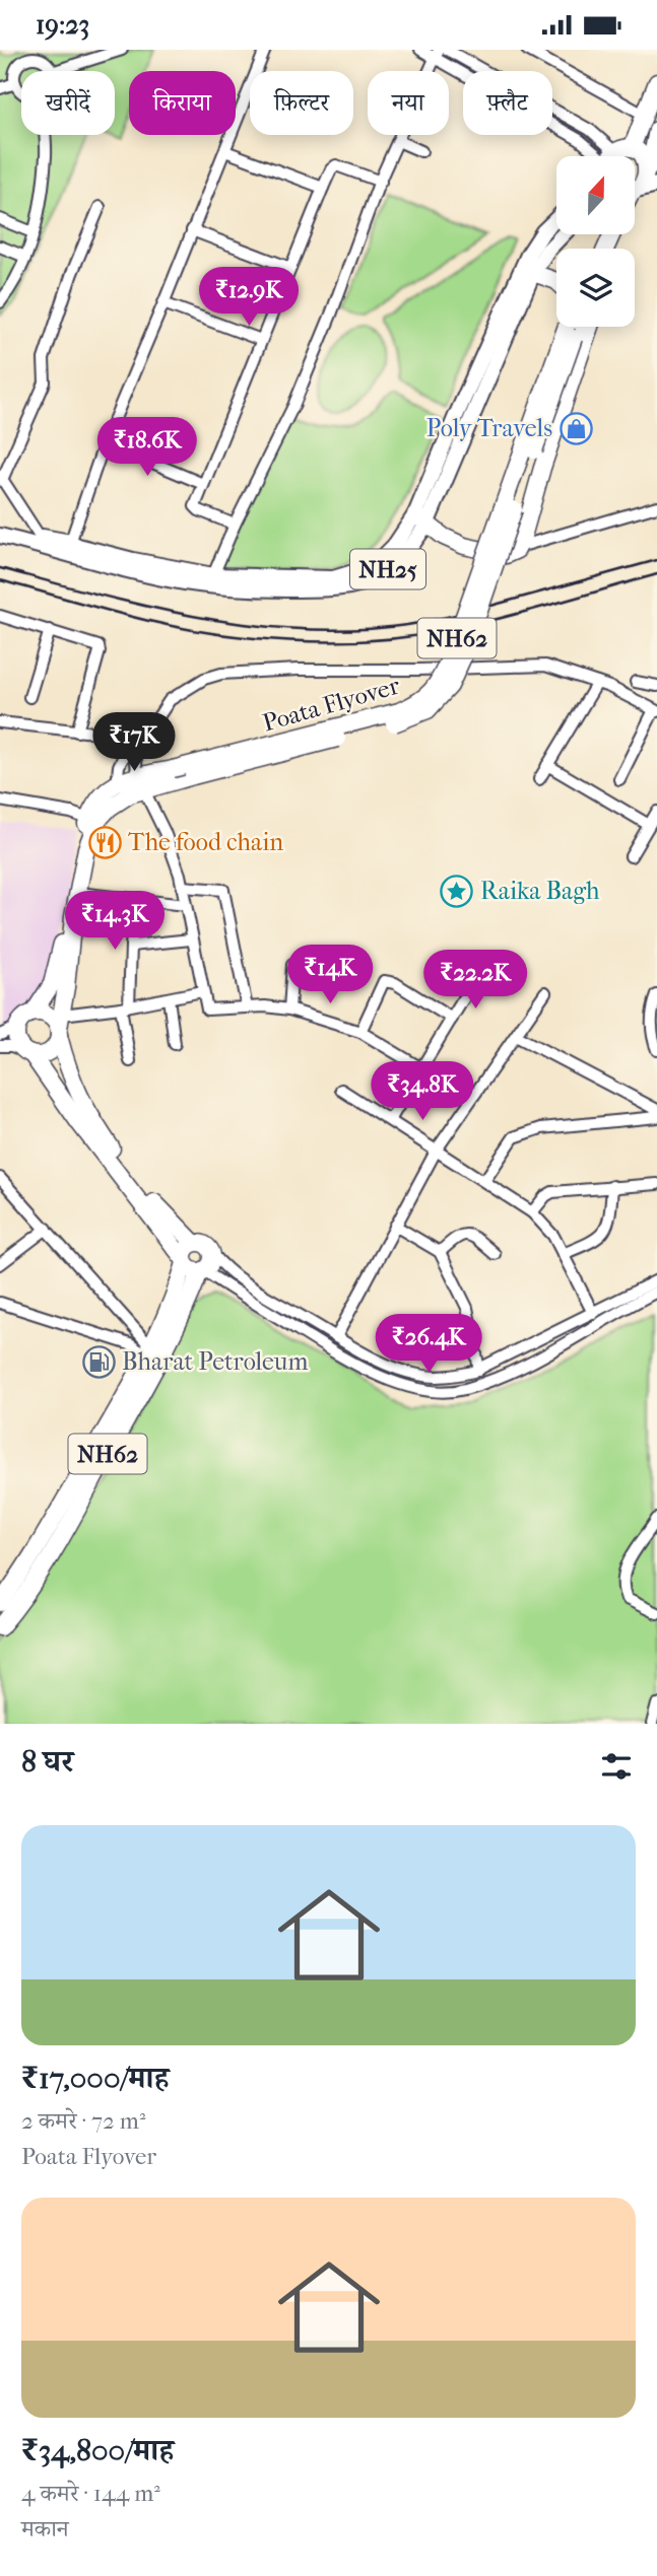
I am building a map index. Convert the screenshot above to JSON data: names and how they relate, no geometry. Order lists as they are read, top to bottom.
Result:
{
  "streets": {
    "highway": ["NH62", "Poata Flyover"],
    "main road": ["NH25"]
  },
  "crossings": [
    ["NH62", "Poata Flyover"]
  ],
  "places": {
    "shop": ["Poly Travels"],
    "restaurant": ["The food chain"],
    "place": ["Raika Bagh"],
    "fuel station": ["Bharat Petroleum"]
  },
  "north": "top",
  "page": {
    "status": "19:23",
    "chip": [
      "खरीदें",
      "किराया",
      "फ़िल्टर",
      "नया",
      "फ़्लैट"
    ],
    "price": [
      "₹12.9K",
      "₹18.6K",
      "₹17K",
      "₹14.3K",
      "₹14K",
      "₹22.2K",
      "₹34.8K",
      "₹26.4K"
    ],
    "heading": "8 घर",
    "list": [
      {
        "name": "₹17,000/माह",
        "note": "2 कमरे · 72 m² · Poata Flyover"
      },
      {
        "name": "₹34,800/माह",
        "note": "4 कमरे · 144 m² · मकान"
      }
    ]
  }
}
